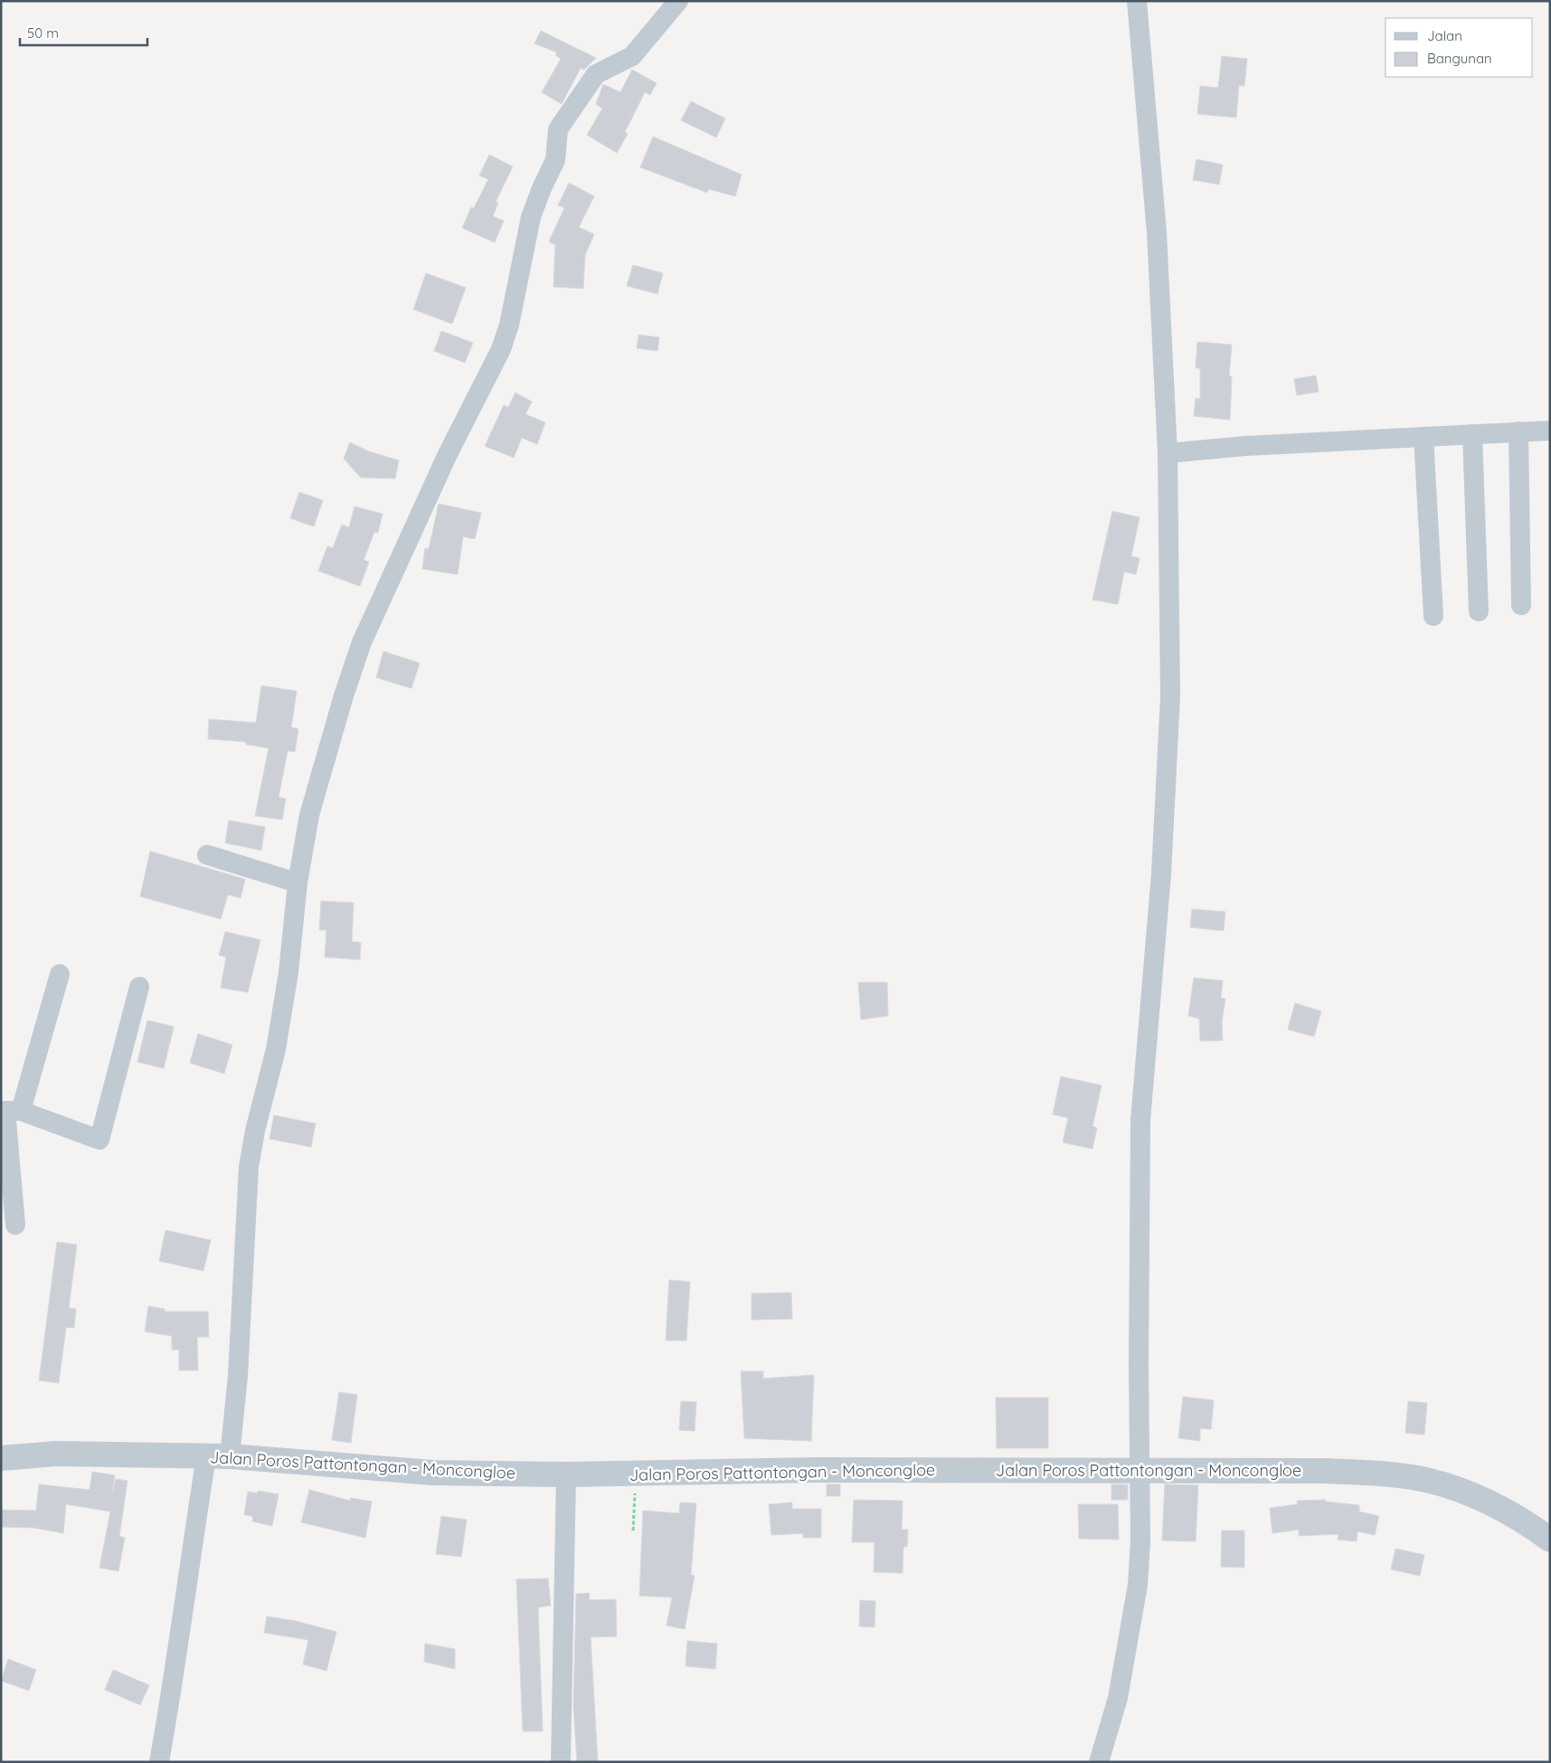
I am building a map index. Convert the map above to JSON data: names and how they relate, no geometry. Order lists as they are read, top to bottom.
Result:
{
  "streets": {
    "street": ["Jalan Poros Pattontongan - Moncongloe"]
  },
  "legend": ["Jalan", "Bangunan"],
  "scale_bar": "50 m"
}
